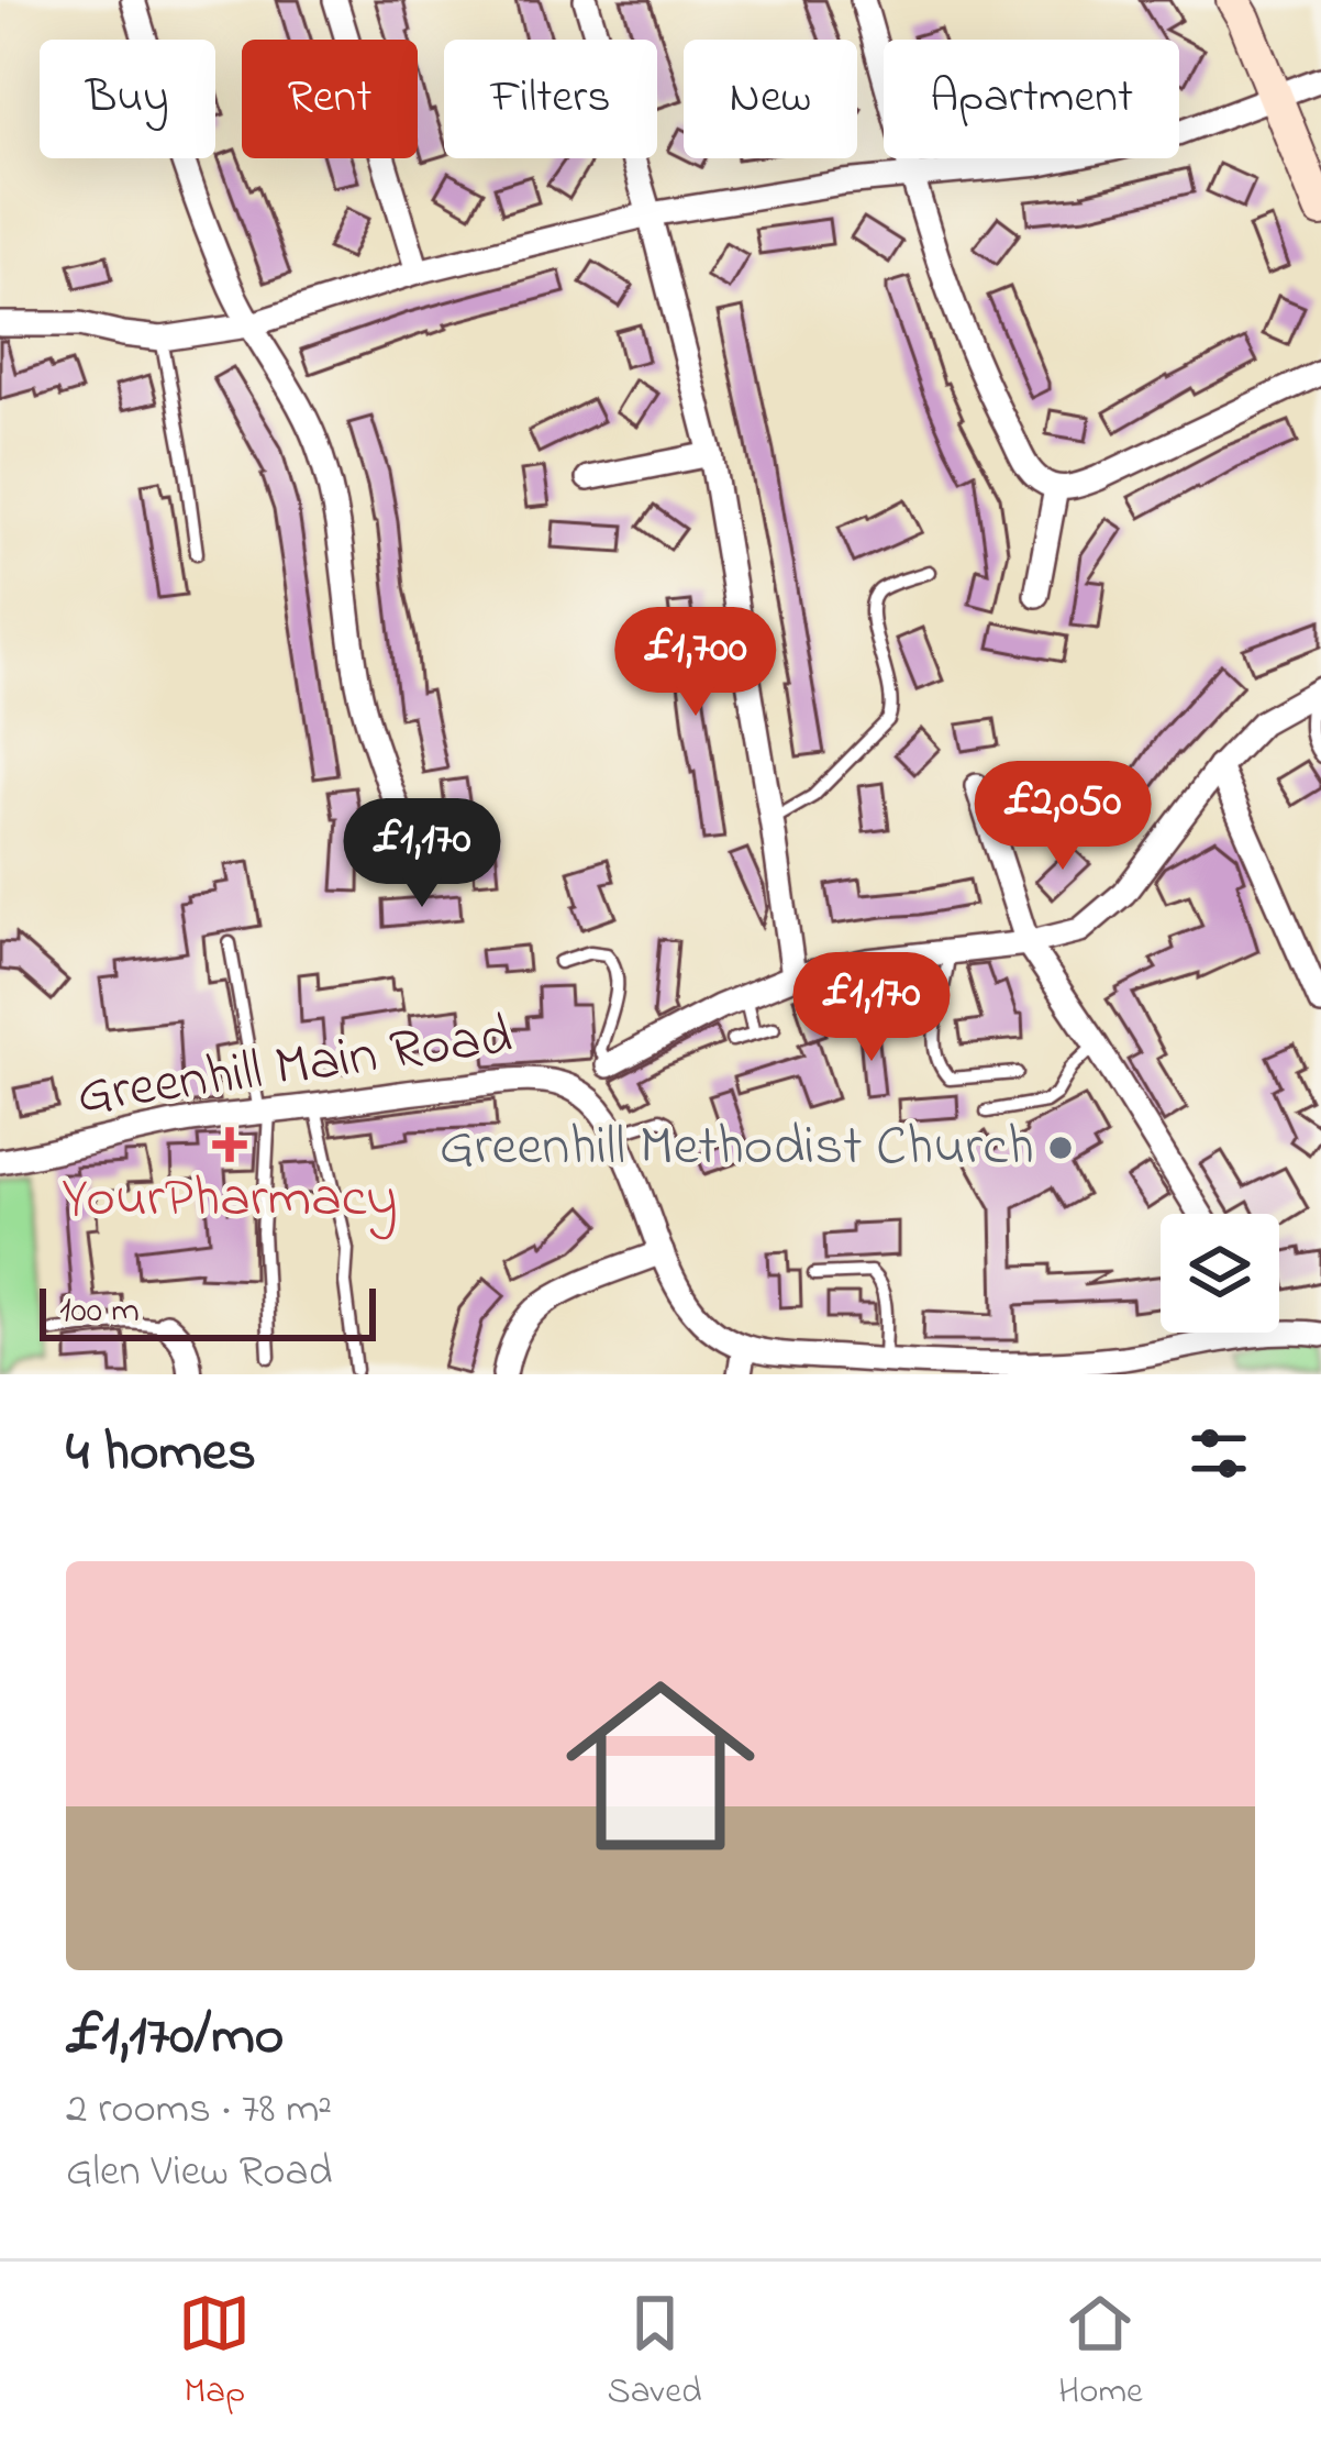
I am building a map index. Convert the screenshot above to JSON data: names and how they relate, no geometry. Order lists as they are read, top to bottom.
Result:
{
  "streets": {
    "street": ["Greenhill Main Road"]
  },
  "places": {
    "health": ["YourPharmacy"],
    "other": ["Greenhill Methodist Church"]
  },
  "scale_bar": "100 m",
  "page": {
    "chip": [
      "Buy",
      "Rent",
      "Filters",
      "New",
      "Apartment"
    ],
    "price": [
      "£1,700",
      "£2,050",
      "£1,170",
      "£1,170"
    ],
    "scale": "100 m",
    "heading": "4 homes",
    "list": [
      {
        "name": "£1,170/mo",
        "note": "2 rooms · 78 m² · Glen View Road"
      }
    ],
    "tabs": ["Map", "Saved", "Home"]
  }
}
